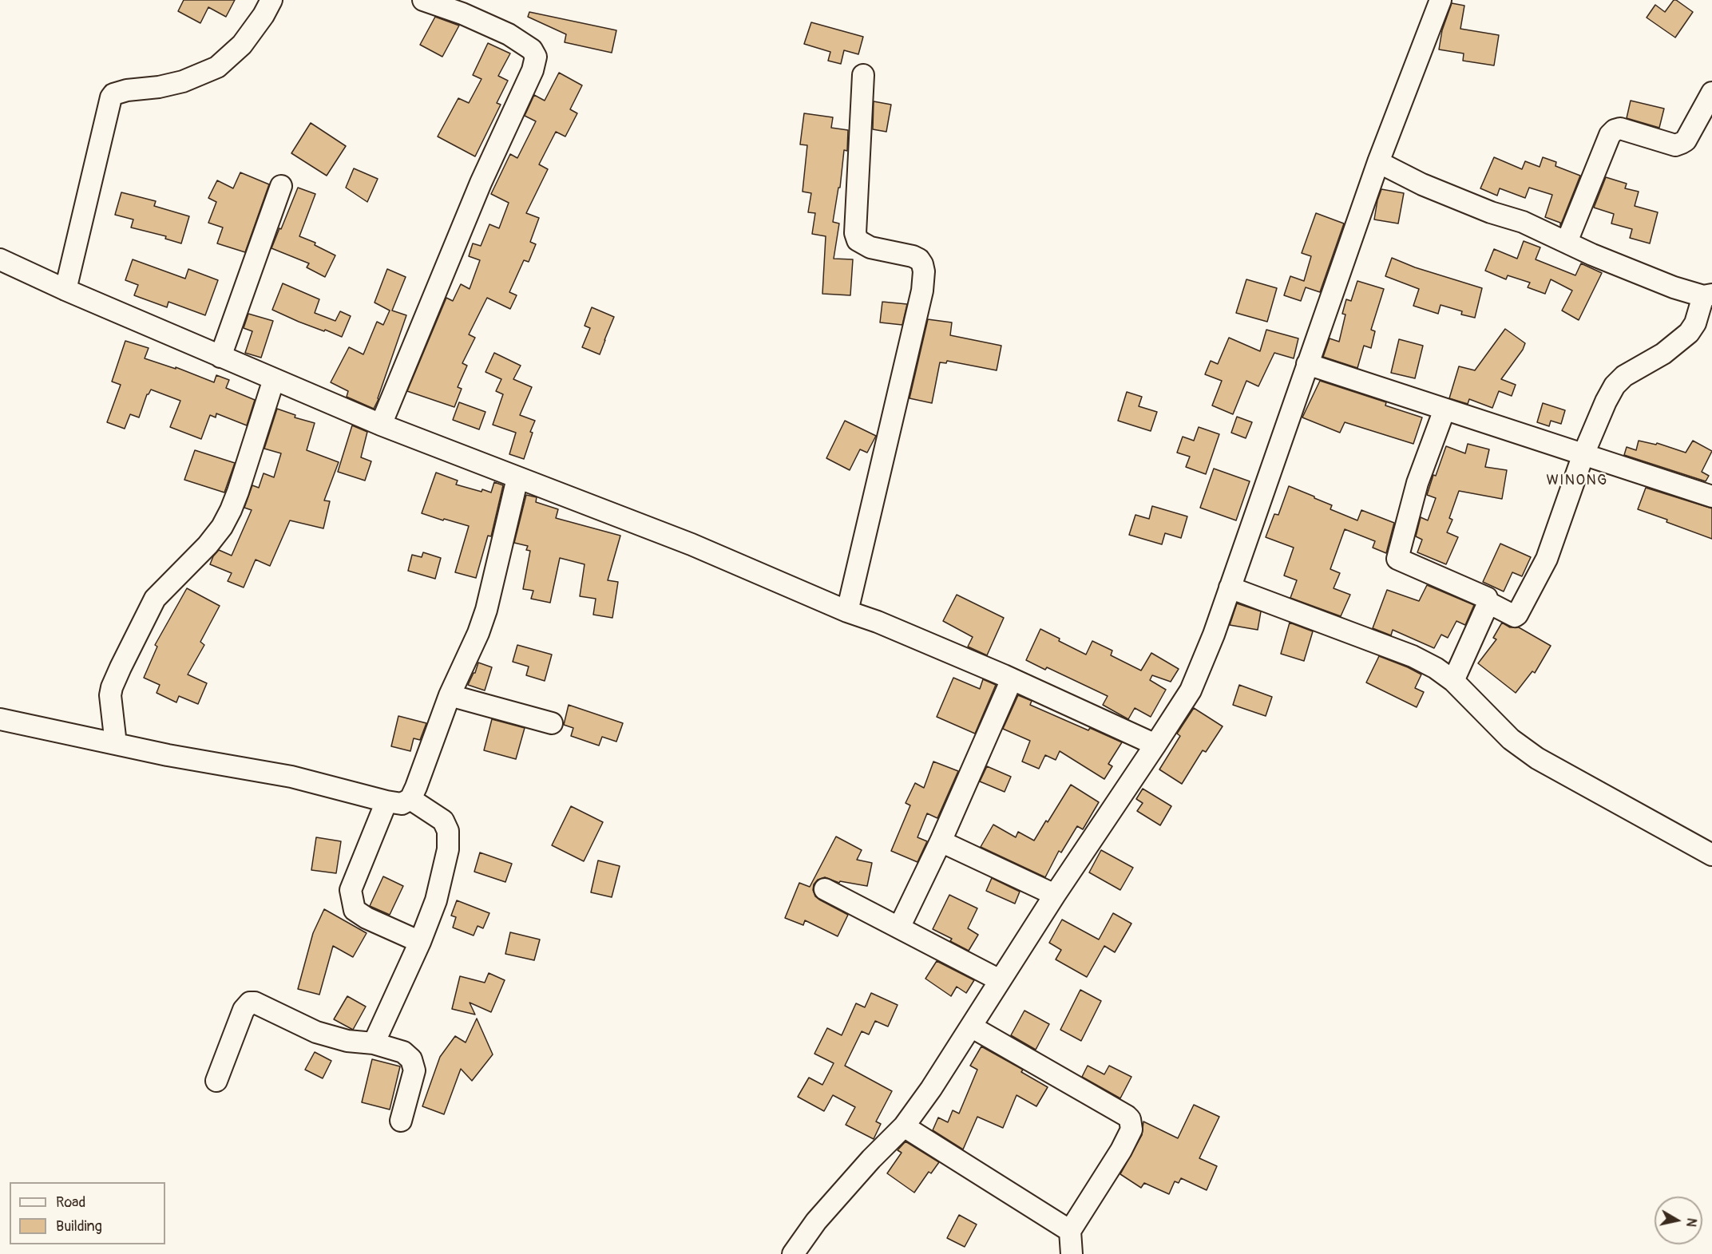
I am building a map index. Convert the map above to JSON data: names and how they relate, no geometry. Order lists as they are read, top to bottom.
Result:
{
  "districts": ["WINONG"],
  "legend": ["Road", "Building"],
  "north": "right"
}
